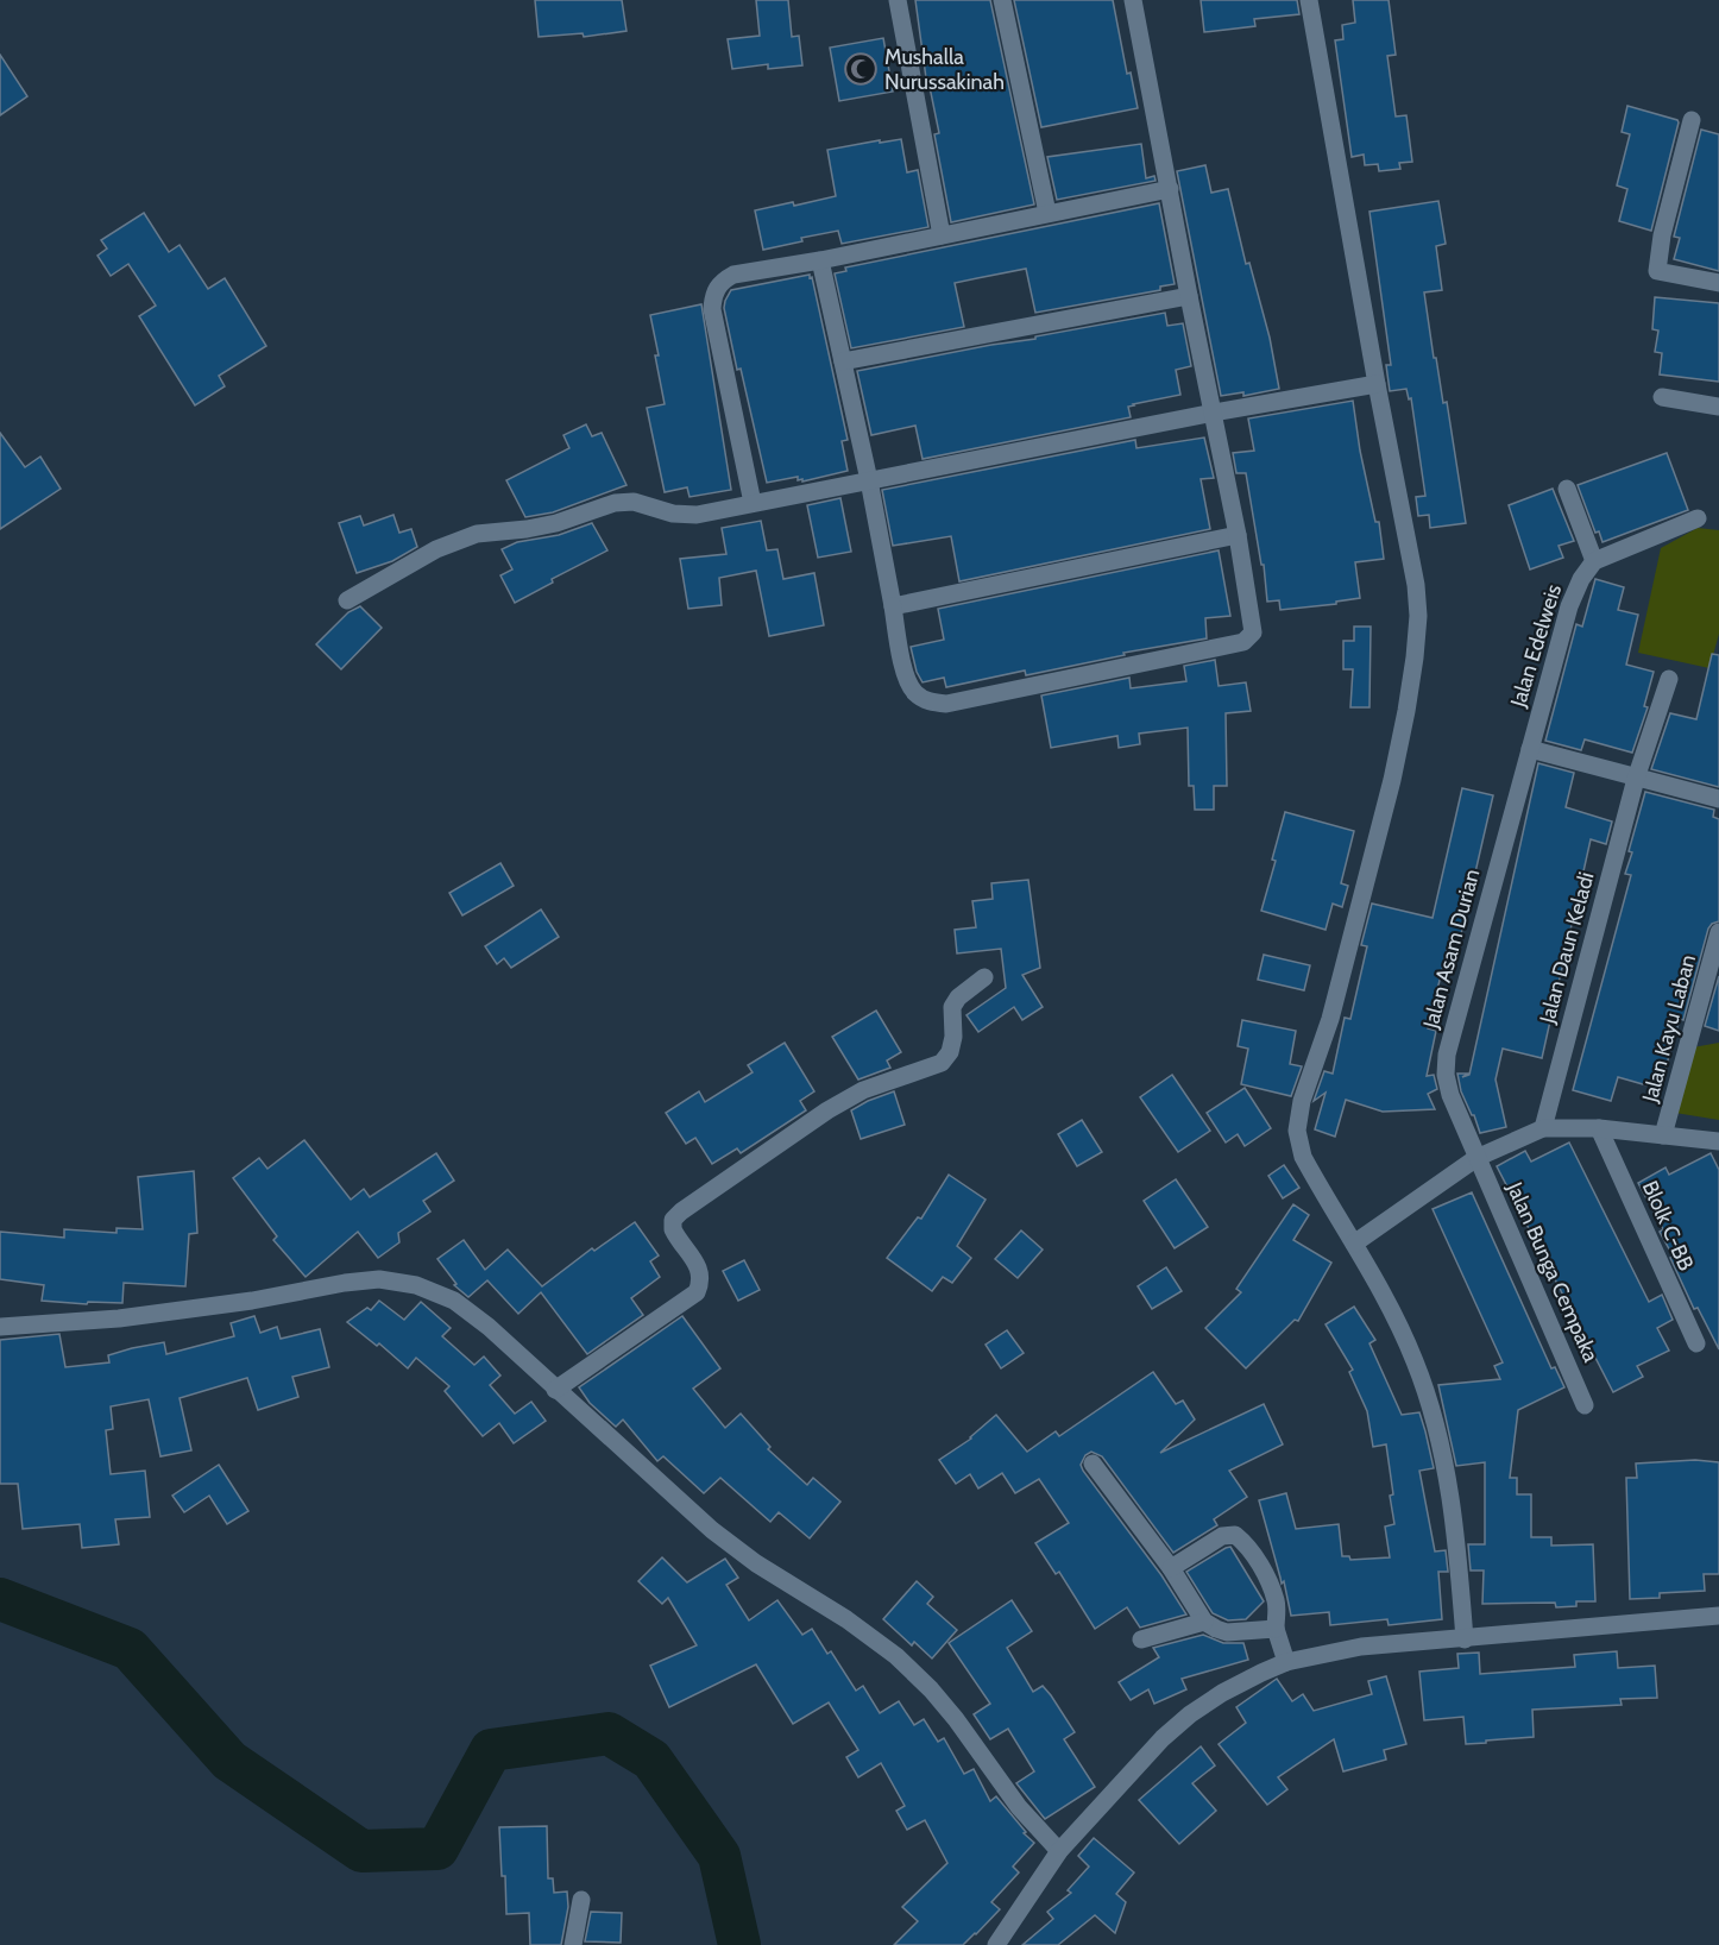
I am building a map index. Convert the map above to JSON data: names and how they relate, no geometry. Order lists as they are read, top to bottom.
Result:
{
  "streets": {
    "street": [
      "Jalan Edelweis",
      "Jalan Daun Keladi",
      "Jalan Asam Durian",
      "Jalan Kayu Laban",
      "Blolk C-BB",
      "Jalan Bunga Cempaka"
    ]
  },
  "crossings": [
    ["Jalan Edelweis", "Jalan Asam Durian"],
    ["Jalan Asam Durian", "Jalan Bunga Cempaka"]
  ],
  "places": {
    "mosque": ["Mushalla Nurussakinah"]
  }
}
